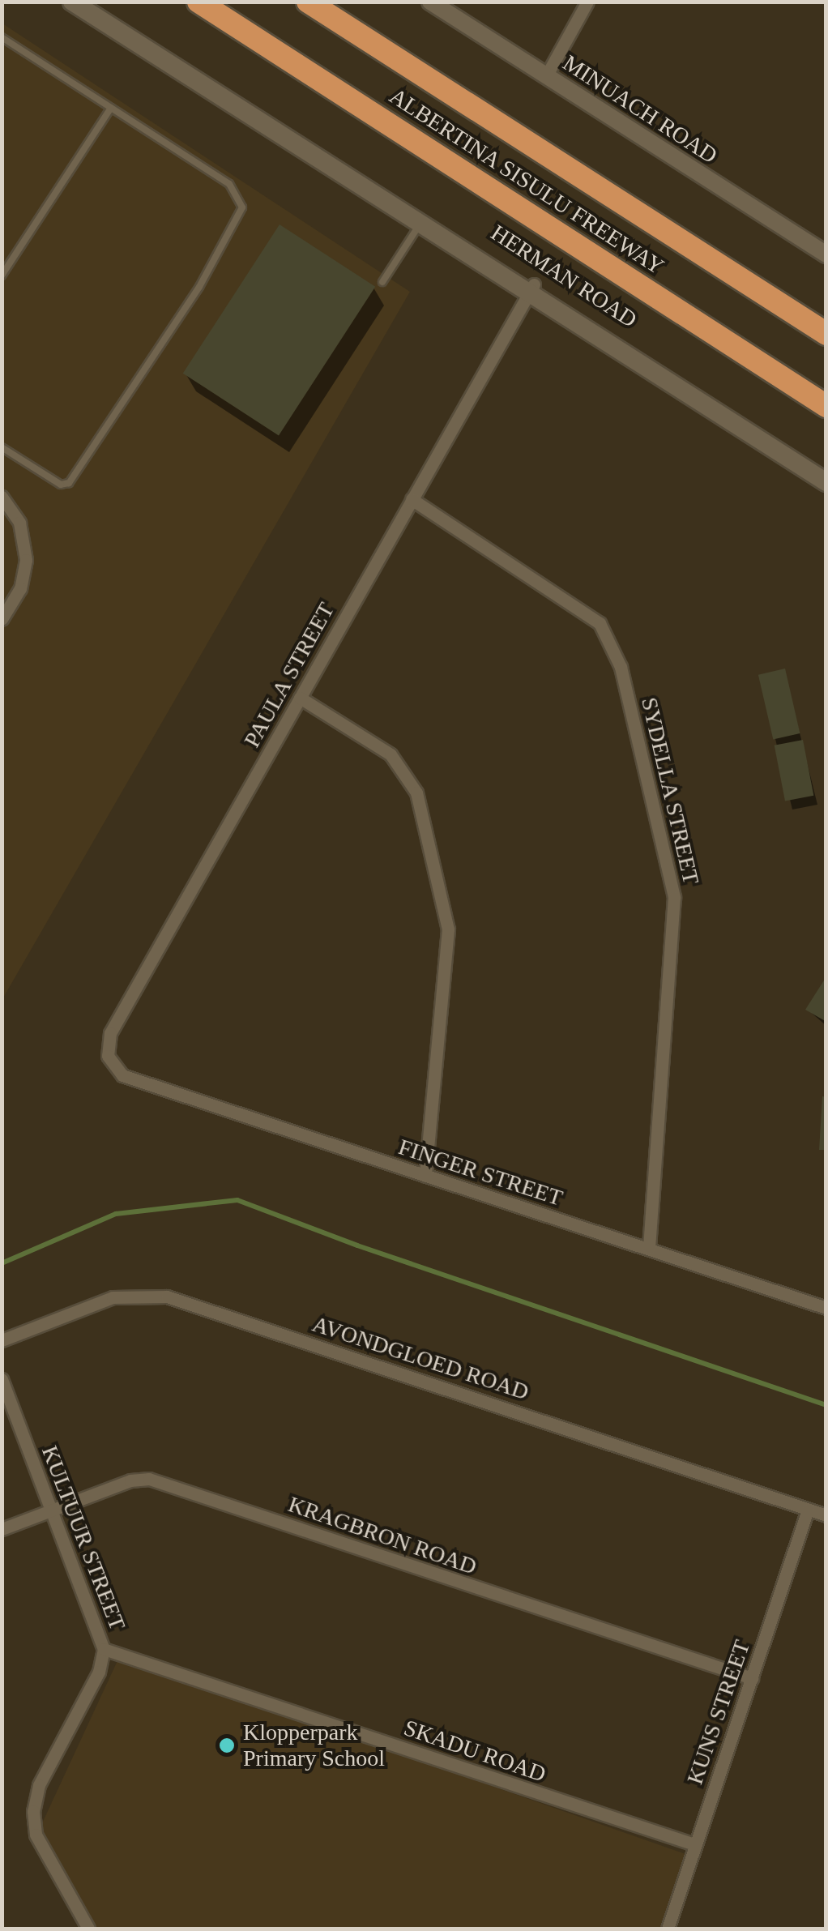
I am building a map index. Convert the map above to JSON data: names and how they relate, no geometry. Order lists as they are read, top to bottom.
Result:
{
  "streets": {
    "highway": ["ALBERTINA SISULU FREEWAY"],
    "main road": ["HERMAN ROAD"],
    "street": [
      "MINUACH ROAD",
      "PAULA STREET",
      "SYDELLA STREET",
      "FINGER STREET",
      "AVONDGLOED ROAD",
      "KRAGBRON ROAD",
      "KULTUUR STREET",
      "KUNS STREET",
      "SKADU ROAD"
    ]
  },
  "crossings": [
    ["HERMAN ROAD", "PAULA STREET"],
    ["PAULA STREET", "SYDELLA STREET"],
    ["PAULA STREET", "FINGER STREET"],
    ["SYDELLA STREET", "FINGER STREET"],
    ["AVONDGLOED ROAD", "KUNS STREET"],
    ["KRAGBRON ROAD", "KULTUUR STREET"],
    ["KRAGBRON ROAD", "KUNS STREET"],
    ["KULTUUR STREET", "SKADU ROAD"],
    ["KUNS STREET", "SKADU ROAD"]
  ],
  "places": ["Klopperpark Primary School"]
}
